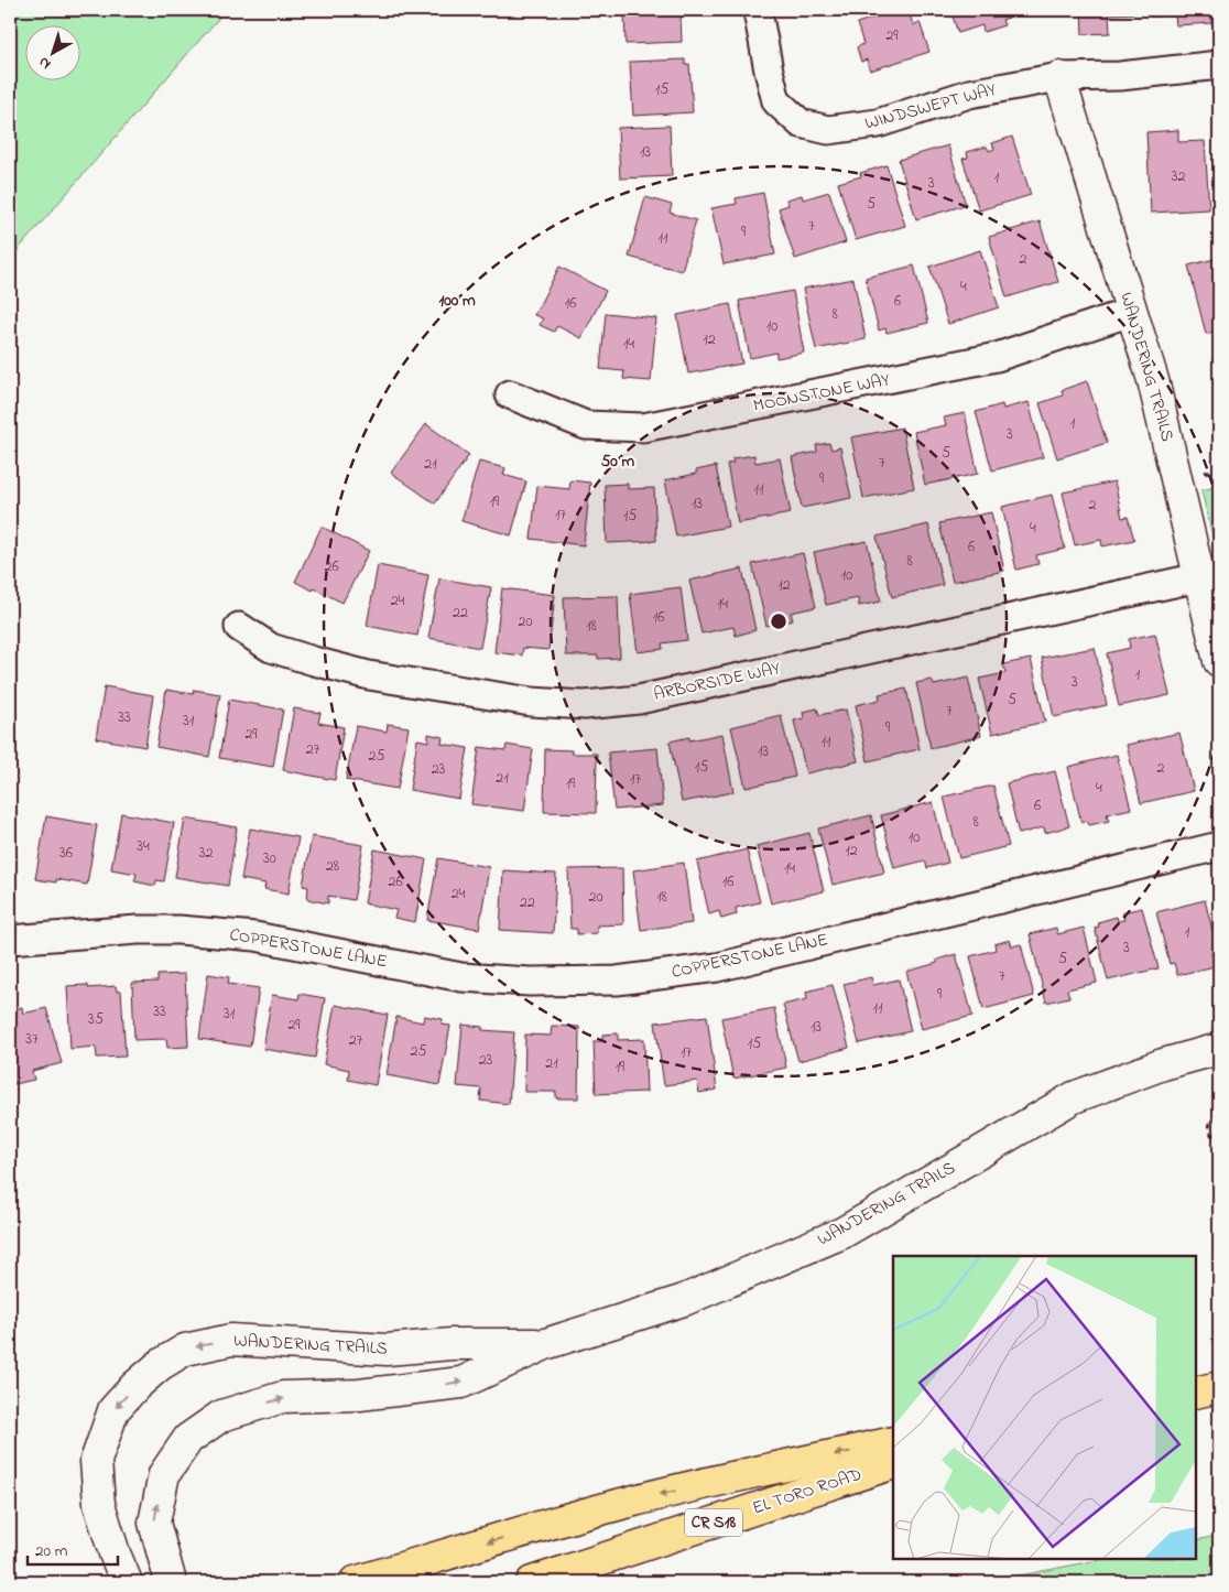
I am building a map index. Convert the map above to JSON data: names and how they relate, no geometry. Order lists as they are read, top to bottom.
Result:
{
  "streets": {
    "main road": ["EL TORO ROAD", "CR S18"],
    "street": [
      "WINDSWEPT WAY",
      "WANDERING TRAILS",
      "MOONSTONE WAY",
      "ARBORSIDE WAY",
      "COPPERSTONE LANE"
    ]
  },
  "crossings": [
    ["WINDSWEPT WAY", "WANDERING TRAILS"],
    ["WANDERING TRAILS", "MOONSTONE WAY"],
    ["WANDERING TRAILS", "ARBORSIDE WAY"]
  ],
  "house_numbers": [
    "29",
    "15",
    "13",
    "32",
    "1",
    "3",
    "5",
    "7",
    "9",
    "11",
    "2",
    "4",
    "6",
    "16",
    "8",
    "10",
    "12",
    "14",
    "1",
    "3",
    "5",
    "7",
    "21",
    "9",
    "11",
    "19",
    "13",
    "2",
    "17",
    "15",
    "4",
    "6",
    "8",
    "26",
    "10",
    "12",
    "24",
    "14",
    "22",
    "16",
    "20",
    "18",
    "1",
    "3",
    "5",
    "7",
    "33",
    "31",
    "9",
    "29",
    "11",
    "27",
    "13",
    "25",
    "15",
    "2",
    "23",
    "21",
    "17",
    "19",
    "4",
    "6",
    "8",
    "10",
    "34",
    "12",
    "36",
    "32",
    "30",
    "28",
    "14",
    "26",
    "16",
    "24",
    "20",
    "18",
    "22",
    "1",
    "3",
    "5",
    "7",
    "9",
    "11",
    "33",
    "31",
    "35",
    "29",
    "13",
    "37",
    "27",
    "15",
    "25",
    "17",
    "23",
    "21",
    "19"
  ],
  "scale_bar": "20 m",
  "north": "bottom left",
  "rings": ["100 m", "50 m"]
}
